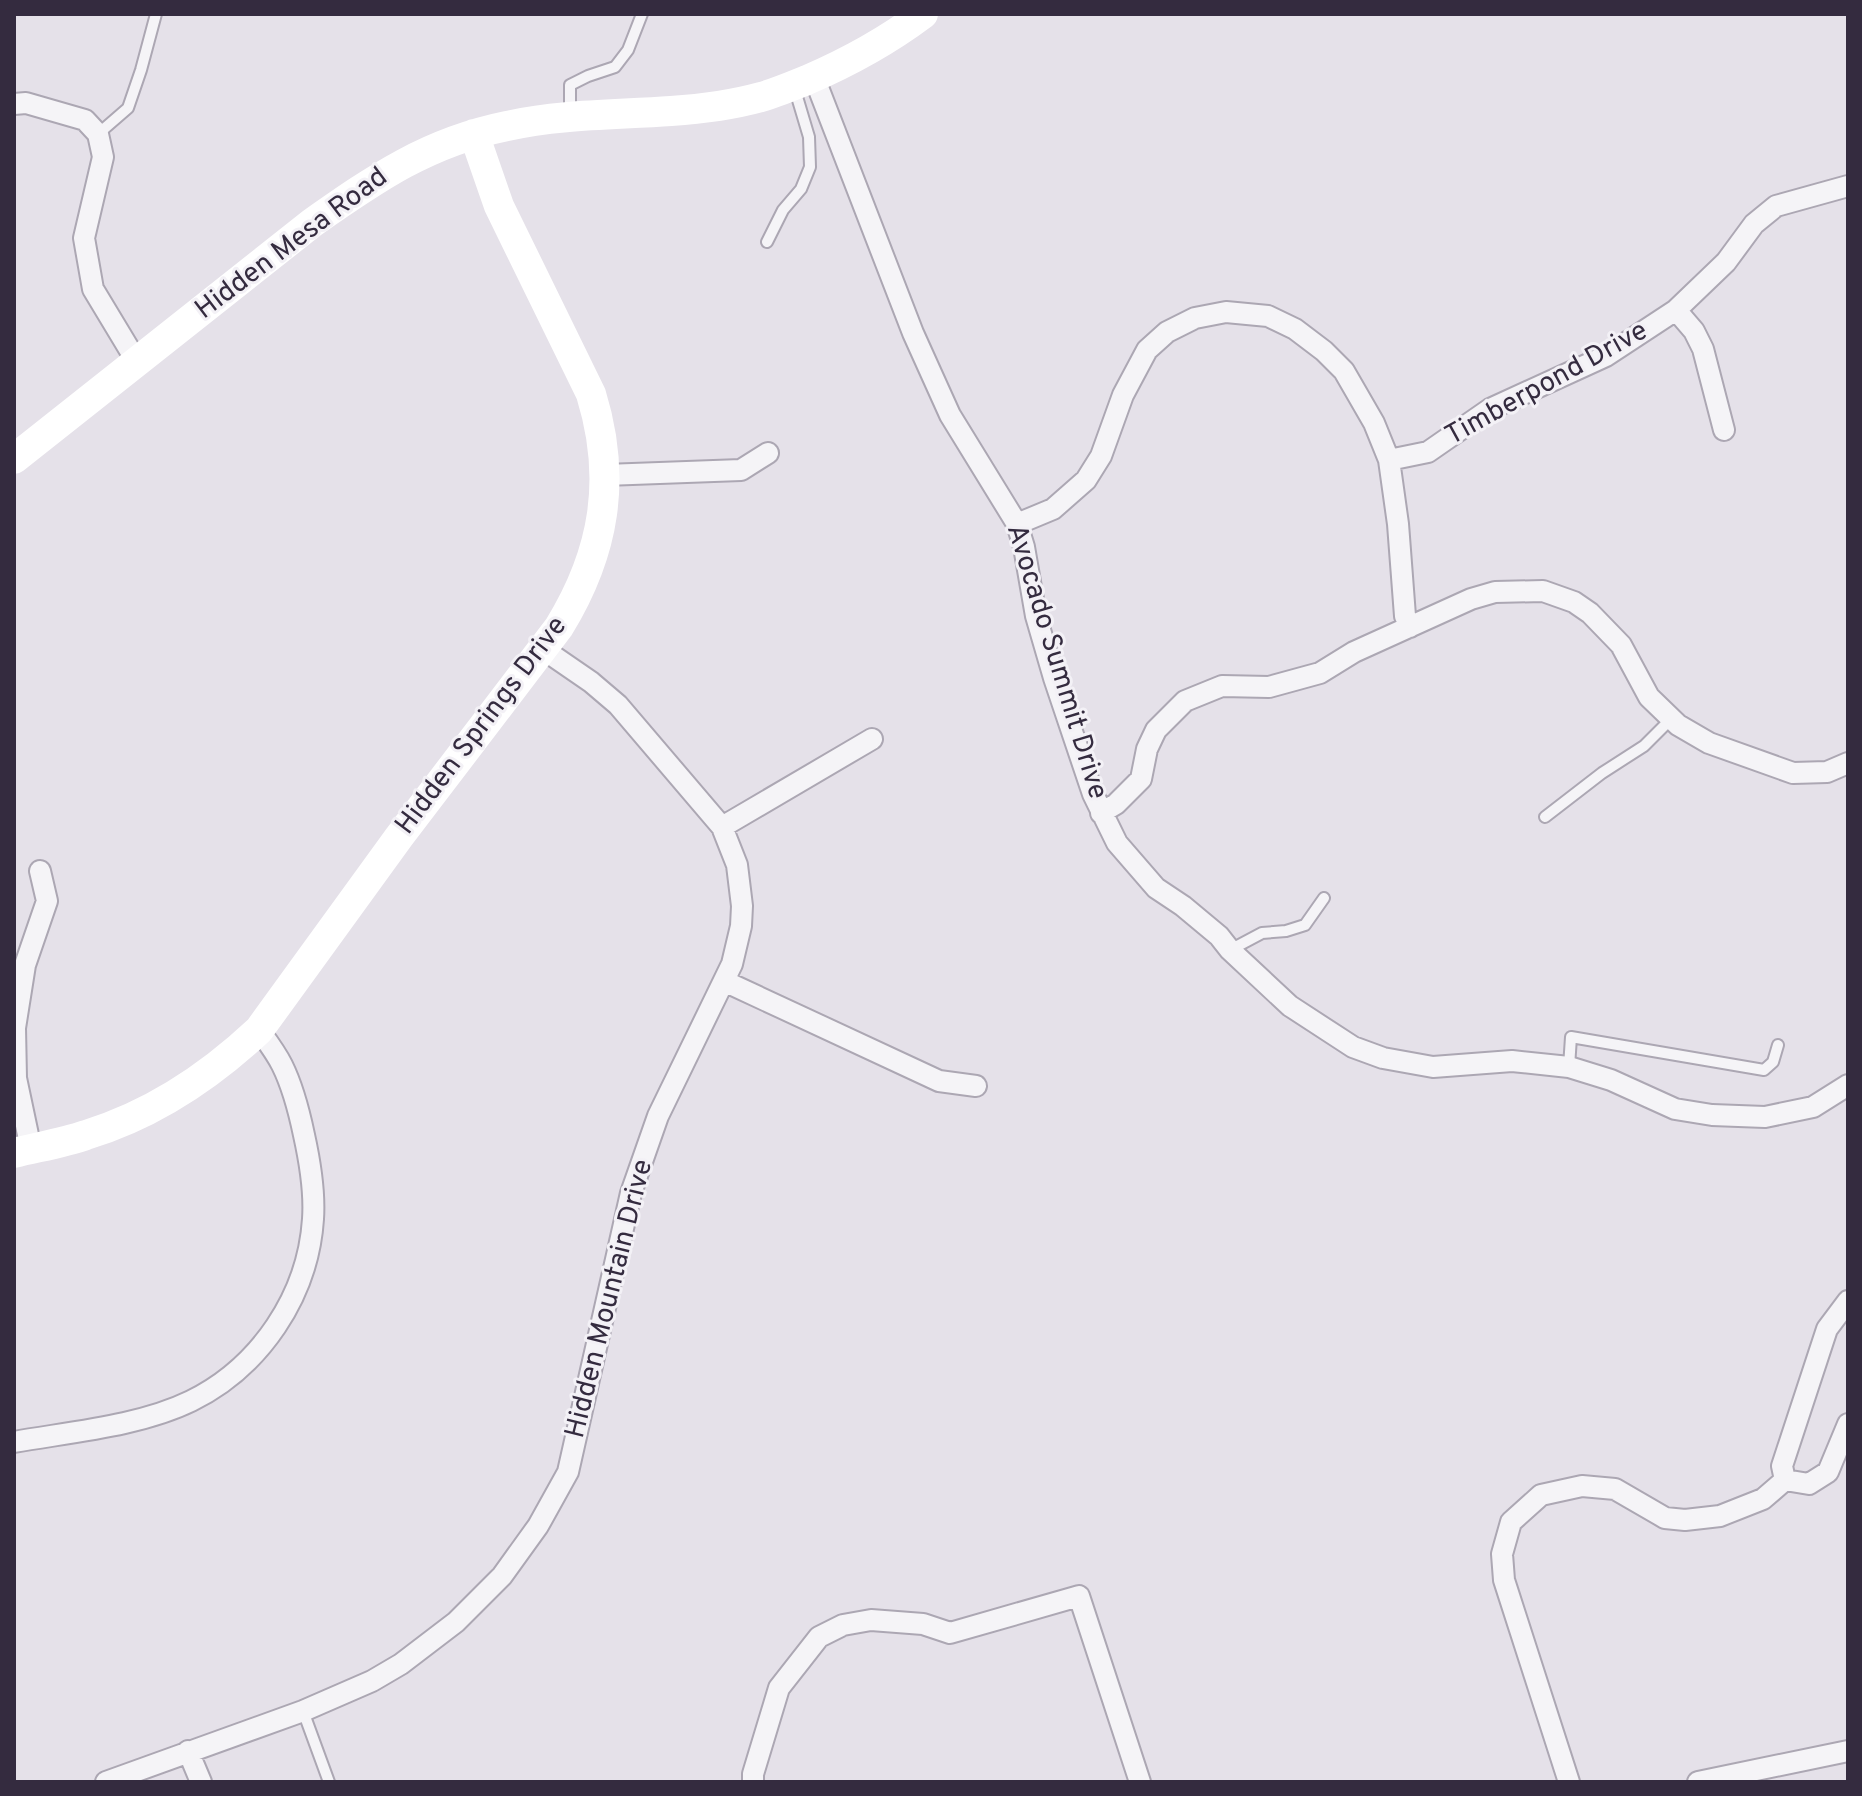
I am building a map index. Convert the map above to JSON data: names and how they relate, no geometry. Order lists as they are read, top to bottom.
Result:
{
  "streets": {
    "street": [
      "Hidden Mesa Road",
      "Timberpond Drive",
      "Avocado Summit Drive",
      "Hidden Springs Drive",
      "Hidden Mountain Drive"
    ]
  },
  "crossings": [
    ["Hidden Mesa Road", "Avocado Summit Drive"],
    ["Hidden Mesa Road", "Hidden Springs Drive"],
    ["Hidden Springs Drive", "Hidden Mountain Drive"]
  ]
}
